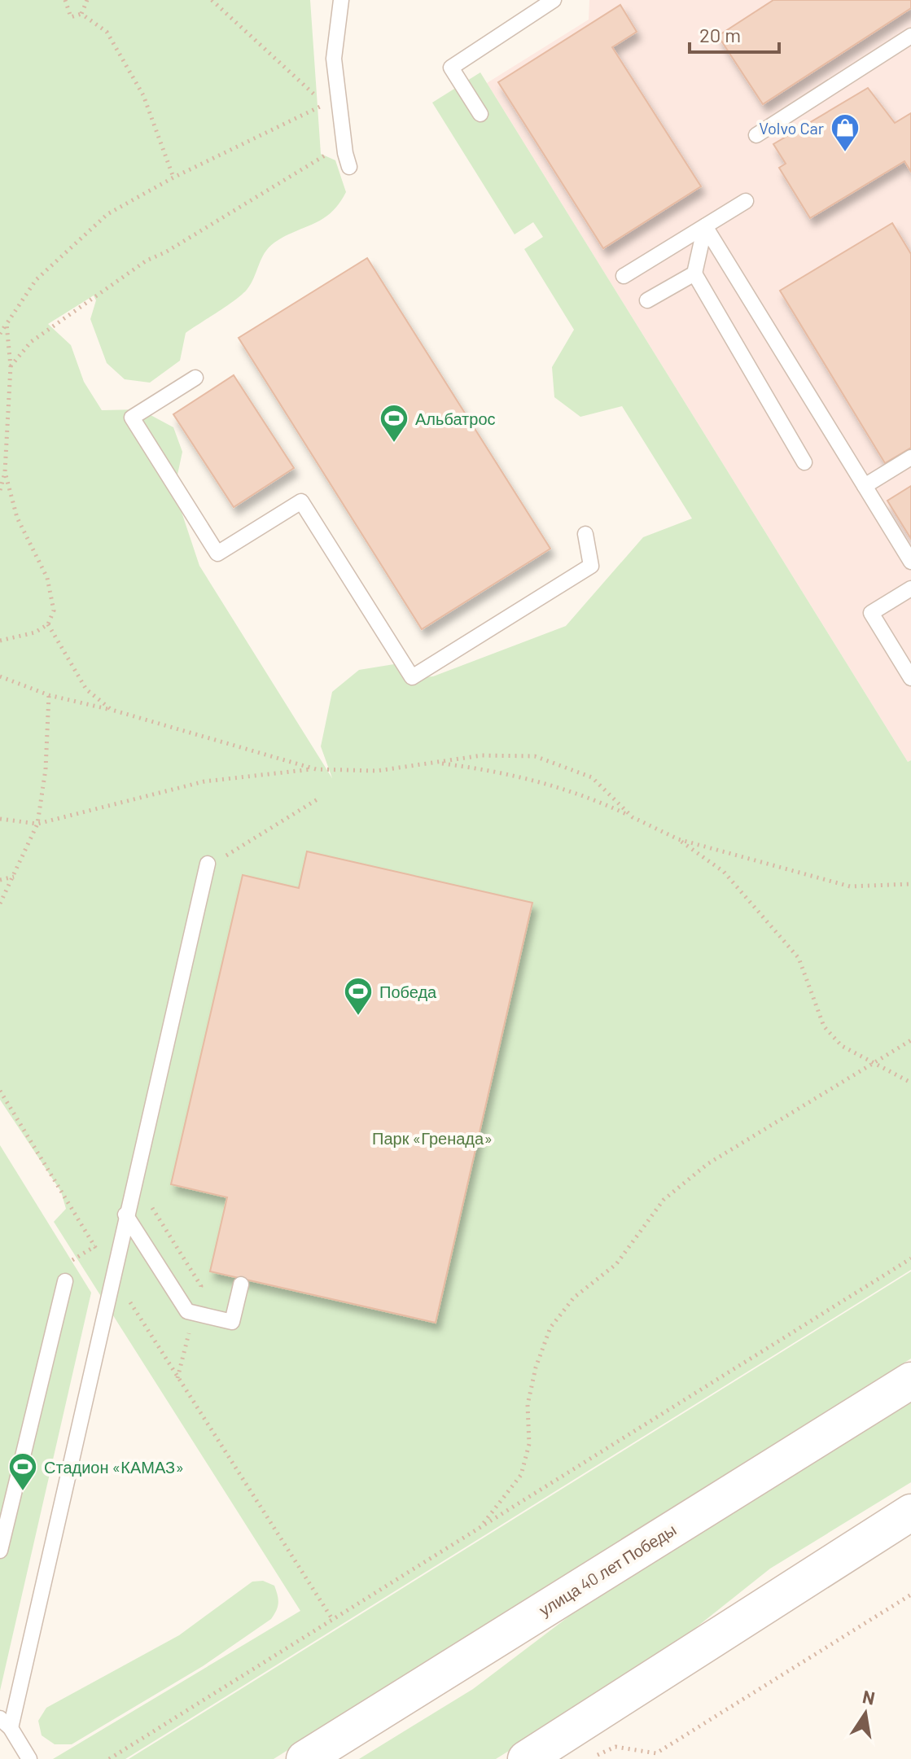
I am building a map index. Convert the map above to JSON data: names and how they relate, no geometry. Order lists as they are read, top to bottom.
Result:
{
  "streets": {
    "street": ["улица 40 лет Победы"]
  },
  "parks": ["Парк «Гренада»"],
  "places": {
    "shop": ["Volvo Car"],
    "sports": ["Альбатрос", "Победа", "Стадион «КАМАЗ»"]
  },
  "scale_bar": "20 m",
  "north": "top"
}
